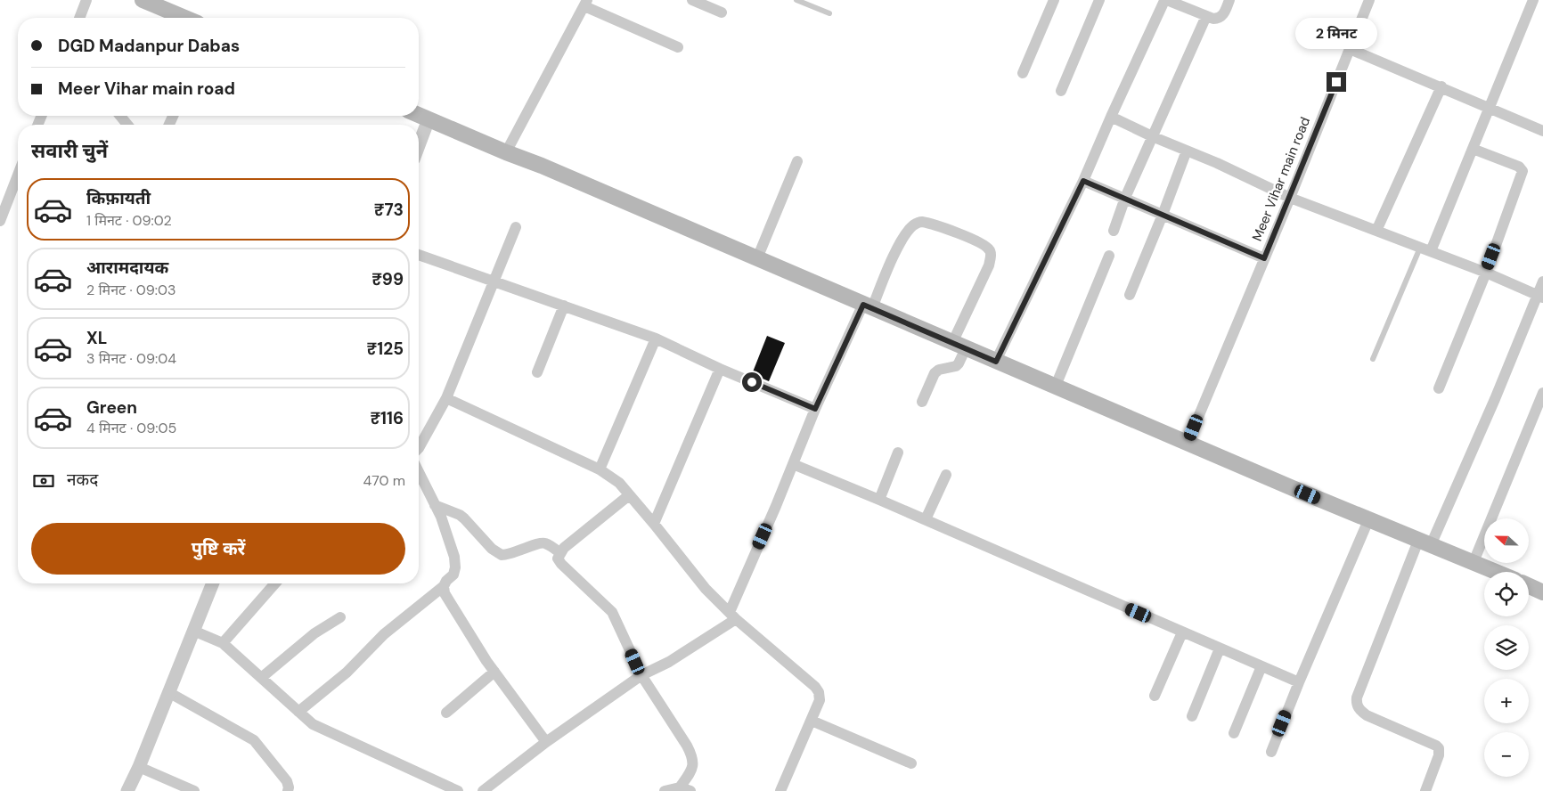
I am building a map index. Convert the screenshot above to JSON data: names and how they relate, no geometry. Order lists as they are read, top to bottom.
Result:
{
  "streets": {
    "street": ["Meer Vihar main road"]
  },
  "north": "left",
  "page": {
    "bubble": "2 मिनट",
    "banner": ["DGD Madanpur Dabas", "Meer Vihar main road"],
    "heading": "सवारी चुनें",
    "list": [
      {
        "name": "किफ़ायती",
        "note": "1 मिनट · 09:02",
        "value": "₹73"
      },
      {
        "name": "आरामदायक",
        "note": "2 मिनट · 09:03",
        "value": "₹99"
      },
      {
        "name": "XL",
        "note": "3 मिनट · 09:04",
        "value": "₹125"
      },
      {
        "name": "Green",
        "note": "4 मिनट · 09:05",
        "value": "₹116"
      }
    ],
    "pay": ["नकद", "470 m"],
    "buttons": "पुष्टि करें",
    "map_buttons": ["+", "−"]
  }
}
